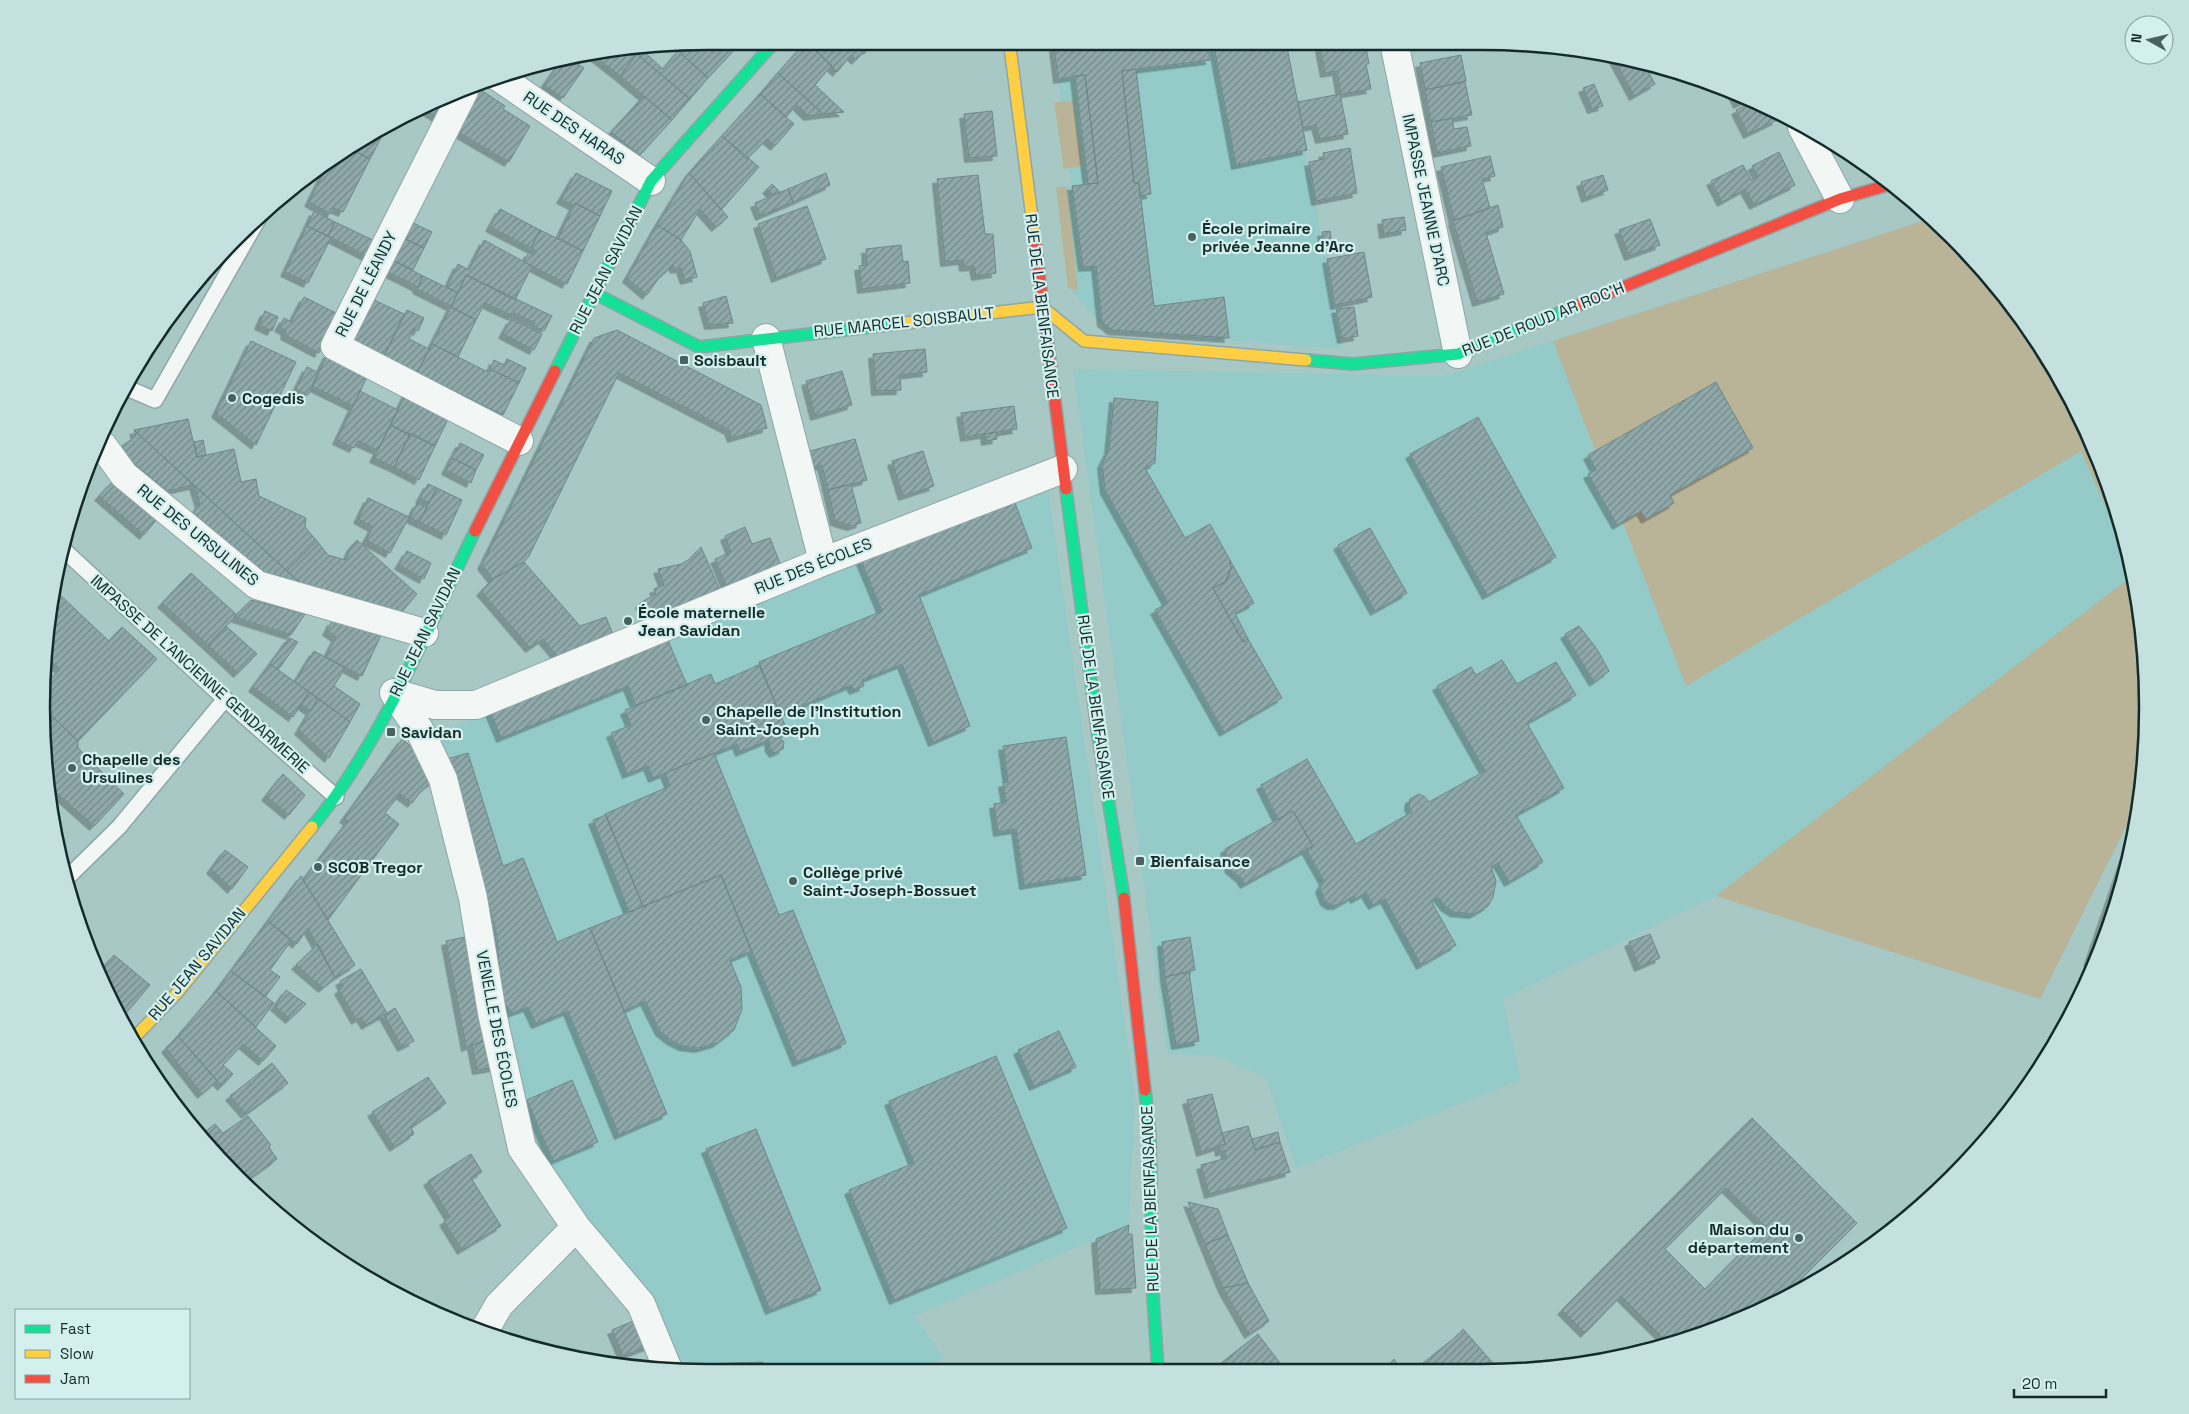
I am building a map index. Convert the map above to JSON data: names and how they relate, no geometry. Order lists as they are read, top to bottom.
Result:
{
  "streets": {
    "street": [
      "RUE DES HARAS",
      "IMPASSE JEANNE D'ARC",
      "RUE JEAN SAVIDAN",
      "RUE DE LÉANDY",
      "RUE DE LA BIENFAISANCE",
      "RUE DE ROUD AR ROC'H",
      "RUE MARCEL SOISBAULT",
      "RUE DES URSULINES",
      "RUE DES ÉCOLES",
      "VENELLE DES ÉCOLES"
    ],
    "lane": ["IMPASSE DE L'ANCIENNE GENDARMERIE"]
  },
  "crossings": [
    ["RUE DES HARAS", "RUE JEAN SAVIDAN"],
    ["IMPASSE JEANNE D'ARC", "RUE DE ROUD AR ROC'H"],
    ["RUE JEAN SAVIDAN", "RUE DE LÉANDY"],
    ["RUE JEAN SAVIDAN", "RUE MARCEL SOISBAULT"],
    ["RUE JEAN SAVIDAN", "RUE DES URSULINES"],
    ["RUE JEAN SAVIDAN", "RUE DES ÉCOLES"],
    ["RUE JEAN SAVIDAN", "IMPASSE DE L'ANCIENNE GENDARMERIE"],
    ["RUE JEAN SAVIDAN", "VENELLE DES ÉCOLES"],
    ["RUE DE LA BIENFAISANCE", "RUE DE ROUD AR ROC'H"],
    ["RUE DE LA BIENFAISANCE", "RUE MARCEL SOISBAULT"],
    ["RUE DE LA BIENFAISANCE", "RUE DES ÉCOLES"],
    ["RUE DE ROUD AR ROC'H", "RUE MARCEL SOISBAULT"],
    ["RUE DES ÉCOLES", "VENELLE DES ÉCOLES"]
  ],
  "places": {
    "other": [
      "École primaire privée Jeanne d'Arc",
      "Cogedis",
      "École maternelle Jean Savidan",
      "Chapelle de l'Institution Saint-Joseph",
      "Chapelle des Ursulines",
      "SCOB Tregor",
      "Collège privé Saint-Joseph-Bossuet",
      "Maison du département"
    ],
    "transit": ["Soisbault", "Savidan", "Bienfaisance"]
  },
  "legend": ["Fast", "Slow", "Jam"],
  "scale_bar": "20 m",
  "north": "left"
}
